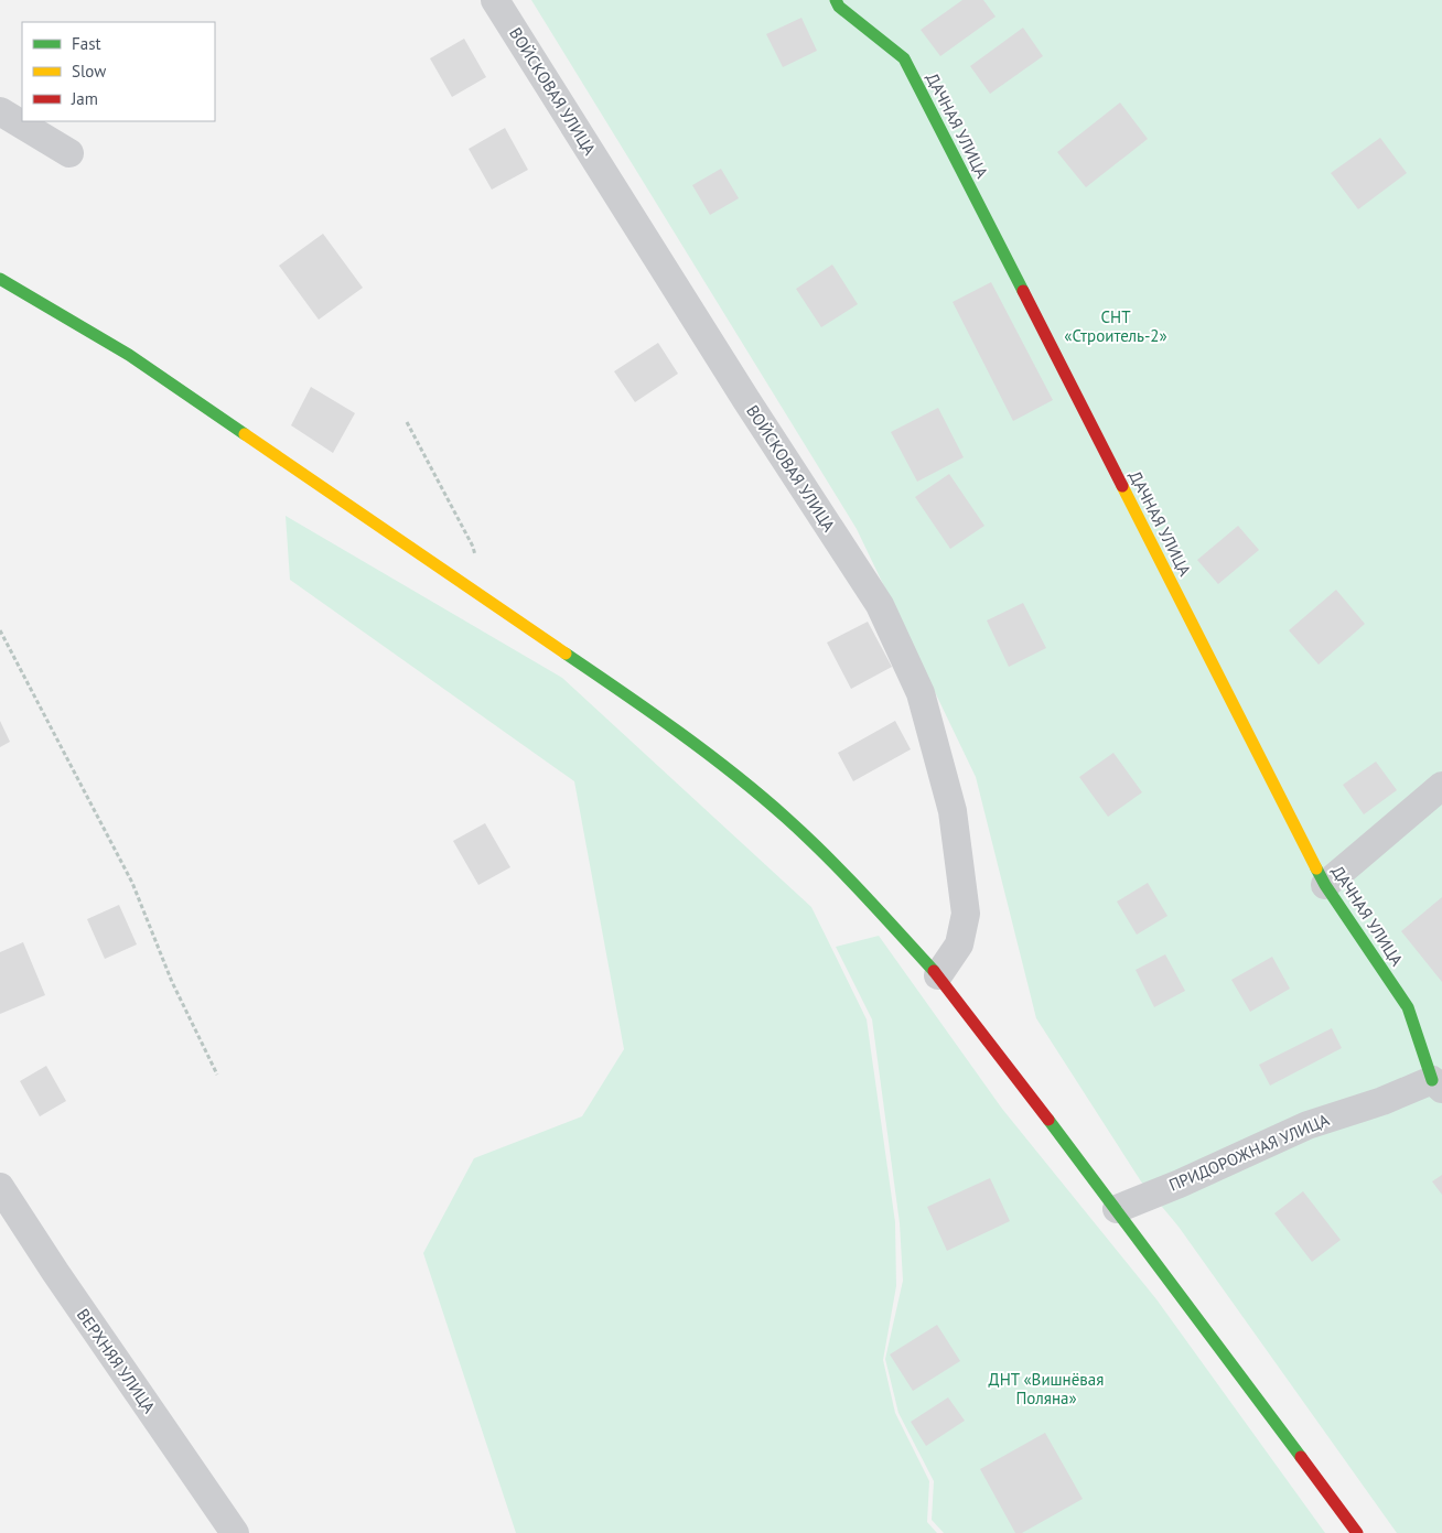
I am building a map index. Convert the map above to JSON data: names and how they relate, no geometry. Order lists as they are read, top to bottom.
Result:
{
  "streets": {
    "main road": ["ДАЧНАЯ УЛИЦА"],
    "street": ["ВОЙСКОВАЯ УЛИЦА", "ПРИДОРОЖНАЯ УЛИЦА", "ВЕРХНЯЯ УЛИЦА"]
  },
  "crossings": [
    ["ДАЧНАЯ УЛИЦА", "ПРИДОРОЖНАЯ УЛИЦА"]
  ],
  "parks": ["СНТ «Строитель-2»", "ДНТ «Вишнёвая Поляна»"],
  "legend": ["Fast", "Slow", "Jam"]
}
